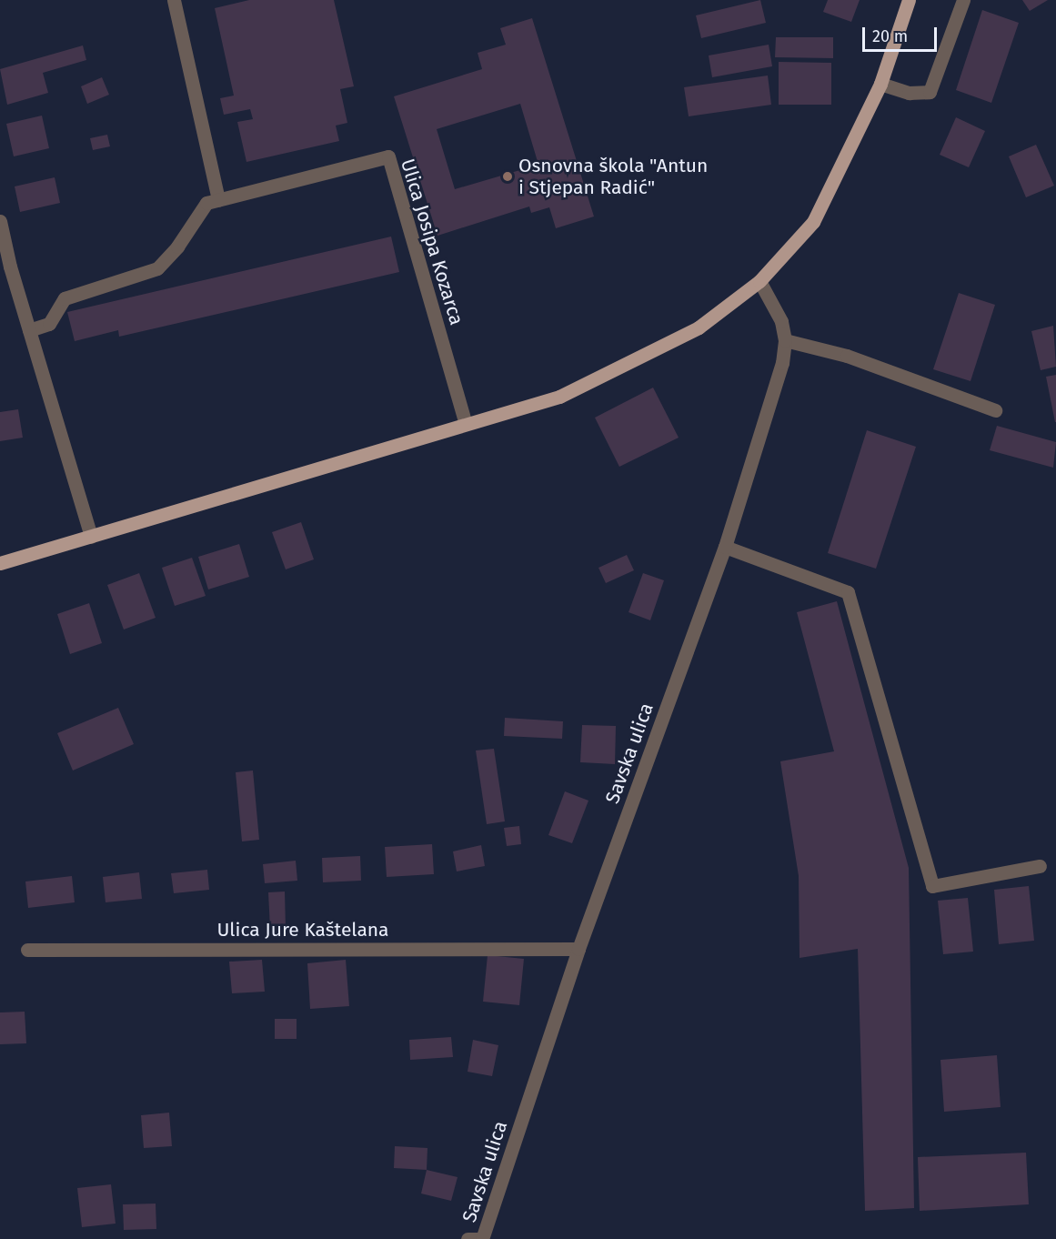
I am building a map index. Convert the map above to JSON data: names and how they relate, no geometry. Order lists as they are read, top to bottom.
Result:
{
  "streets": {
    "street": ["Ulica Josipa Kozarca", "Savska ulica", "Ulica Jure Kaštelana"]
  },
  "crossings": [
    ["Savska ulica", "Ulica Jure Kaštelana"]
  ],
  "places": ["Osnovna škola \"Antun i Stjepan Radić\""],
  "scale_bar": "20 m"
}
